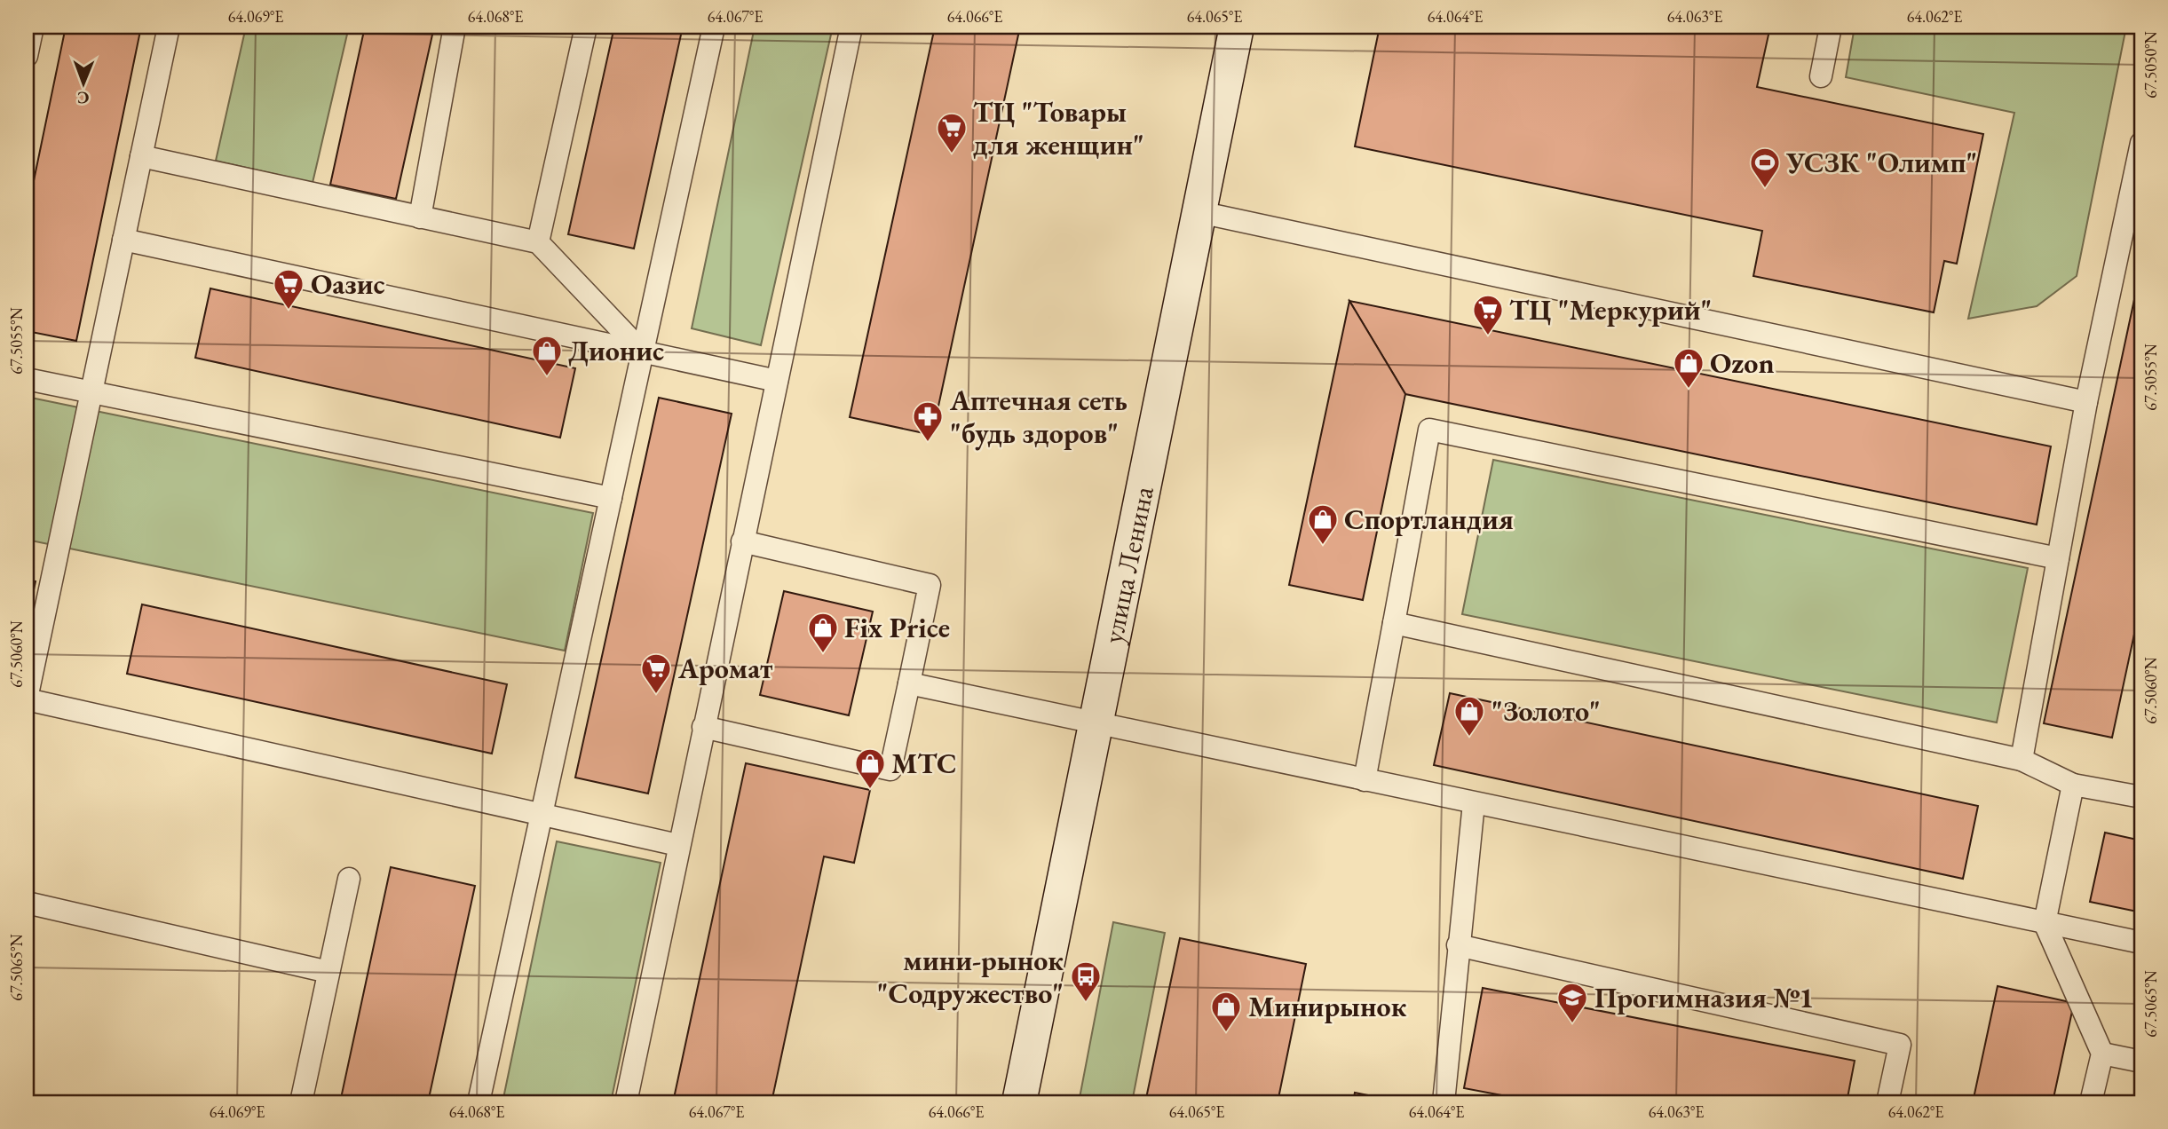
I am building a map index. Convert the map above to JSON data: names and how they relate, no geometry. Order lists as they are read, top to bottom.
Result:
{
  "streets": {
    "main road": ["улица Ленина"]
  },
  "places": {
    "supermarket": [
      "ТЦ \"Товары для женщин\"",
      "Оазис",
      "ТЦ \"Меркурий\"",
      "Аромат"
    ],
    "sports": ["УСЗК \"Олимп\""],
    "shop": [
      "Дионис",
      "Ozon",
      "Спортландия",
      "Fix Price",
      "\"Золото\"",
      "МТС",
      "Минирынок"
    ],
    "pharmacy": ["Аптечная сеть \"будь здоров\""],
    "bus stop": ["мини-рынок \"Содружество\""],
    "school or university": ["Прогимназия №1"]
  },
  "north": "bottom",
  "coordinates": [
    "64.069°E",
    "64.068°E",
    "64.067°E",
    "64.066°E",
    "64.065°E",
    "64.064°E",
    "64.063°E",
    "64.062°E",
    "67.5050°N",
    "67.5055°N",
    "67.5060°N",
    "67.5065°N"
  ]
}
